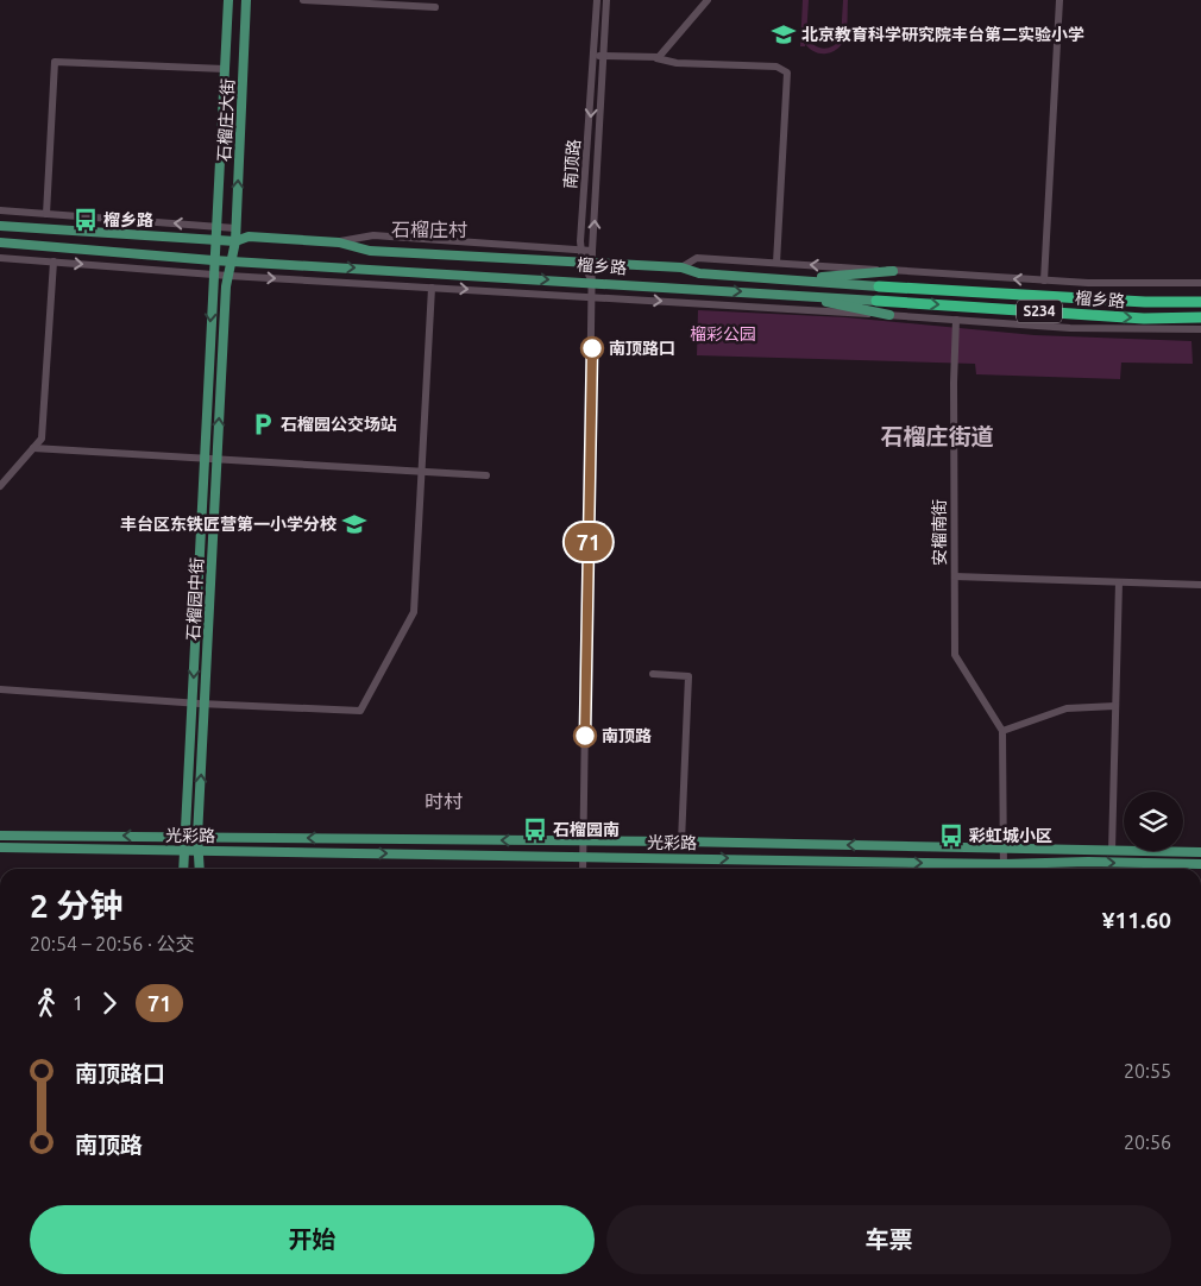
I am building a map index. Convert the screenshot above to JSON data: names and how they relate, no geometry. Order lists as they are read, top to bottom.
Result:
{
  "streets": {
    "highway": ["榴乡路", "S234"],
    "main road": ["石榴庄大街", "石榴园中街", "光彩路"],
    "street": ["南顶路", "安榴南街"]
  },
  "crossings": [
    ["石榴庄大街", "榴乡路"],
    ["石榴庄大街", "石榴园中街"],
    ["南顶路", "榴乡路"],
    ["南顶路", "光彩路"],
    ["榴乡路", "安榴南街"],
    ["榴乡路", "石榴园中街"],
    ["石榴园中街", "光彩路"]
  ],
  "districts": ["石榴庄村", "石榴庄街道", "时村"],
  "parks": ["榴彩公园"],
  "places": {
    "school or university": ["北京教育科学研究院丰台第二实验小学", "丰台区东铁匠营第一小学分校"],
    "bus stop": ["榴乡路", "石榴园南", "彩虹城小区"],
    "other": ["南顶路口", "南顶路"],
    "parking": ["石榴园公交场站"]
  },
  "lines": ["bus line 71"],
  "page": {
    "on_map": "71",
    "heading": ["2 分钟", "20:54 – 20:56 · 公交", "¥11.60"],
    "legs": ["1", "71"],
    "list": [
      {
        "name": "南顶路口",
        "value": "20:55"
      },
      {
        "name": "南顶路",
        "value": "20:56"
      }
    ],
    "buttons": ["开始", "车票"]
  }
}
